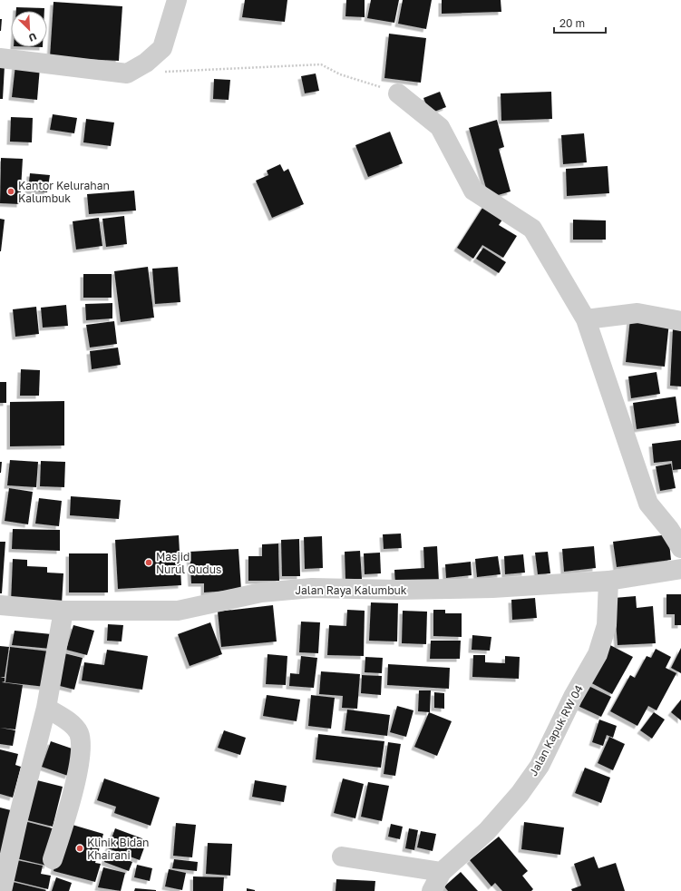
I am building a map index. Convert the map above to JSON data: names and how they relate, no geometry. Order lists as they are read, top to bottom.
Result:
{
  "streets": {
    "street": ["Jalan Raya Kalumbuk", "Jalan Kapuk RW 04"]
  },
  "crossings": [
    ["Jalan Raya Kalumbuk", "Jalan Kapuk RW 04"]
  ],
  "places": ["Kantor Kelurahan Kalumbuk", "Masjid Nurul Qudus", "Klinik Bidan Khairani"],
  "scale_bar": "20 m",
  "north": "bottom right"
}
